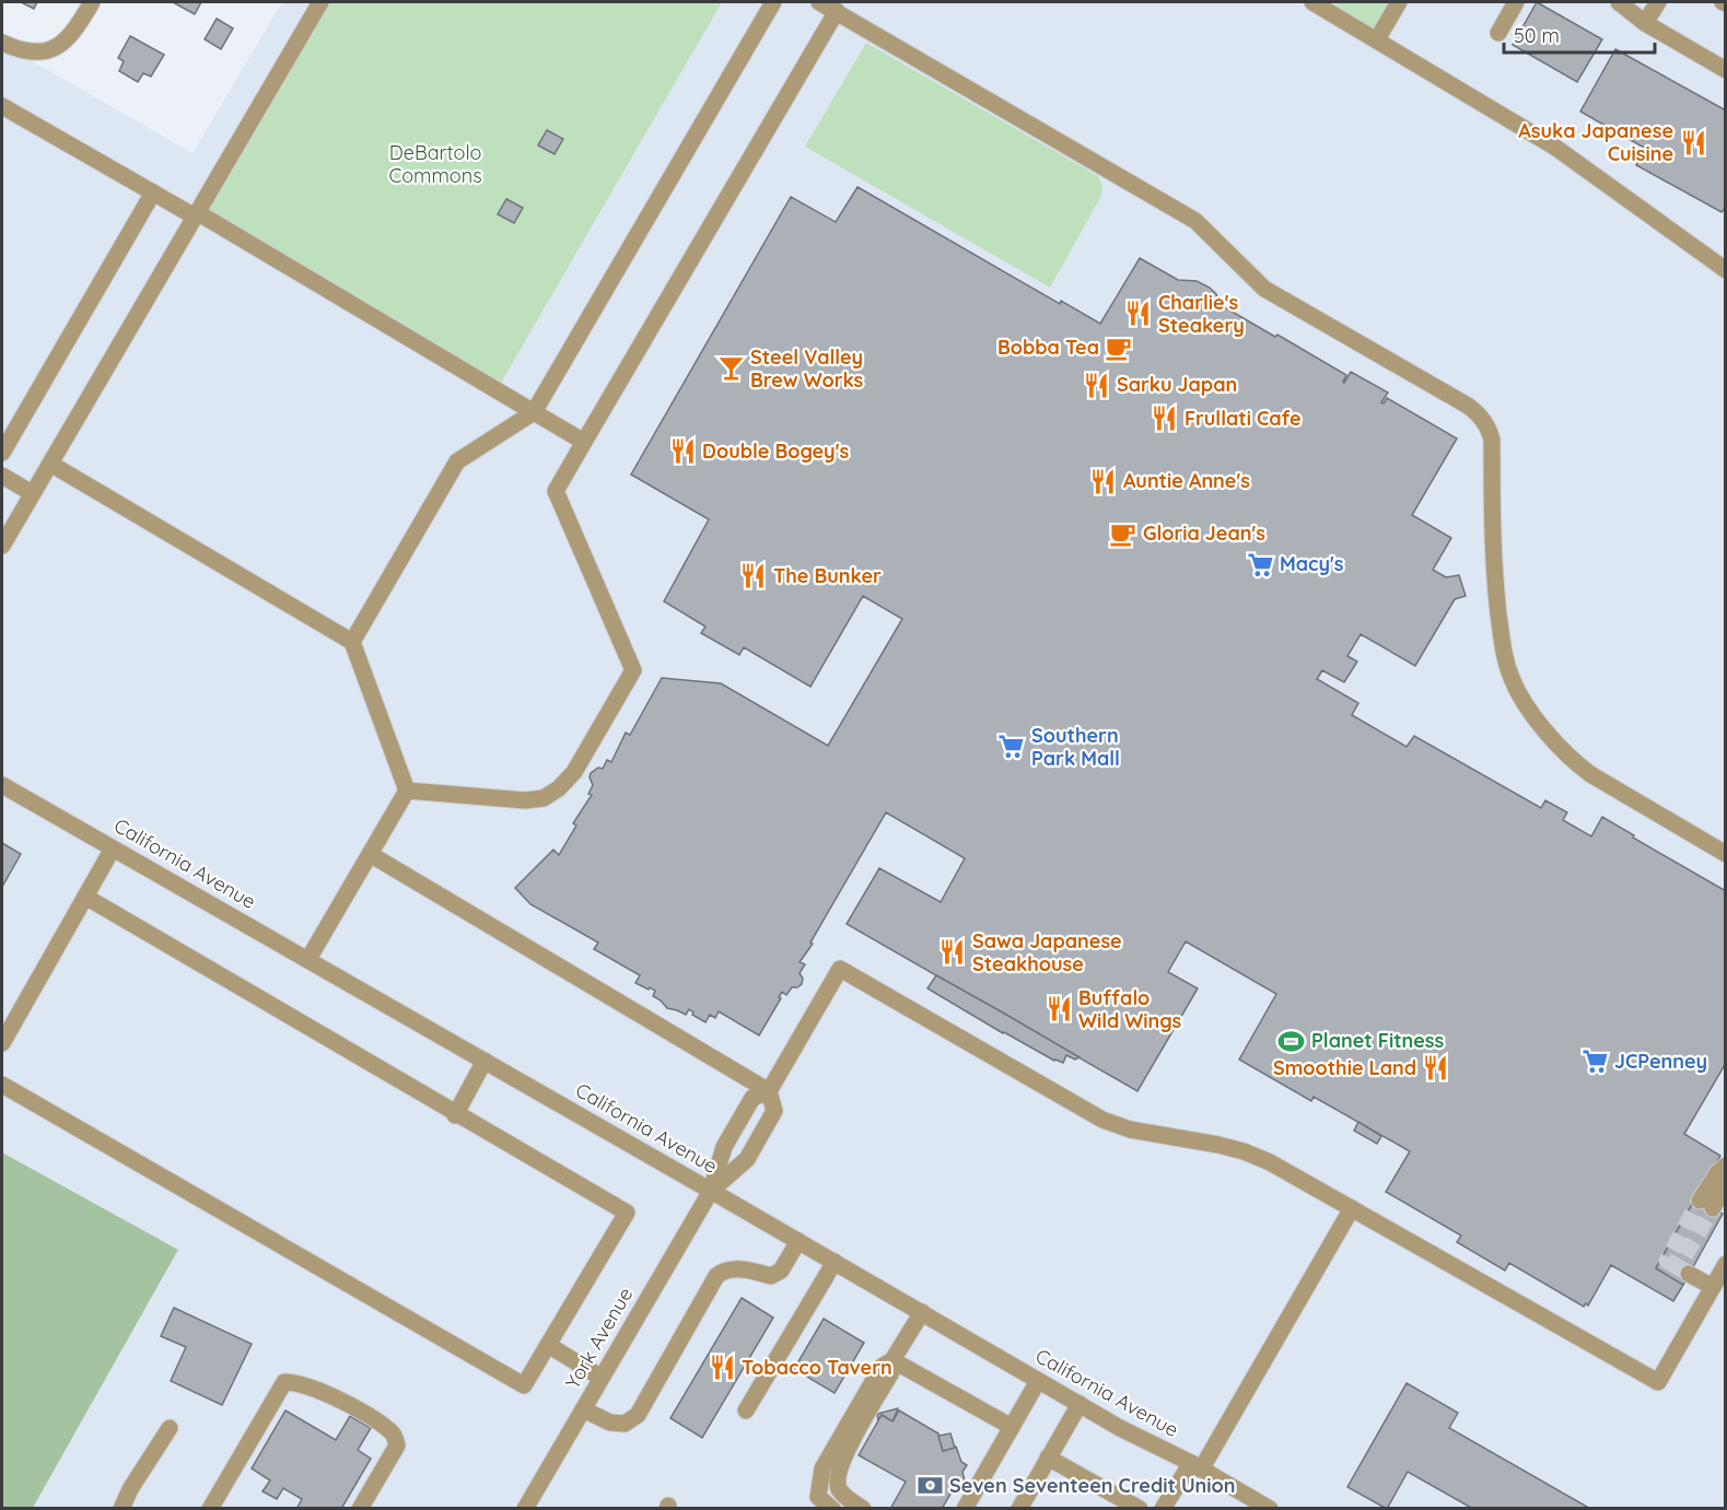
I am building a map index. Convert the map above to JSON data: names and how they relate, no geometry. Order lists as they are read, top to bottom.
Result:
{
  "streets": {
    "street": ["California Avenue", "York Avenue"]
  },
  "crossings": [
    ["California Avenue", "York Avenue"]
  ],
  "parks": ["DeBartolo Commons"],
  "places": {
    "restaurant": [
      "Asuka Japanese Cuisine",
      "Charlie's Steakery",
      "Sarku Japan",
      "Frullati Cafe",
      "Double Bogey's",
      "Auntie Anne's",
      "The Bunker",
      "Sawa Japanese Steakhouse",
      "Buffalo Wild Wings",
      "Smoothie Land",
      "Tobacco Tavern"
    ],
    "cafe": ["Bobba Tea", "Gloria Jean's"],
    "bar": ["Steel Valley Brew Works"],
    "supermarket": ["Macy's", "Southern Park Mall", "JCPenney"],
    "sports": ["Planet Fitness"],
    "bank": ["Seven Seventeen Credit Union"]
  },
  "scale_bar": "50 m"
}
